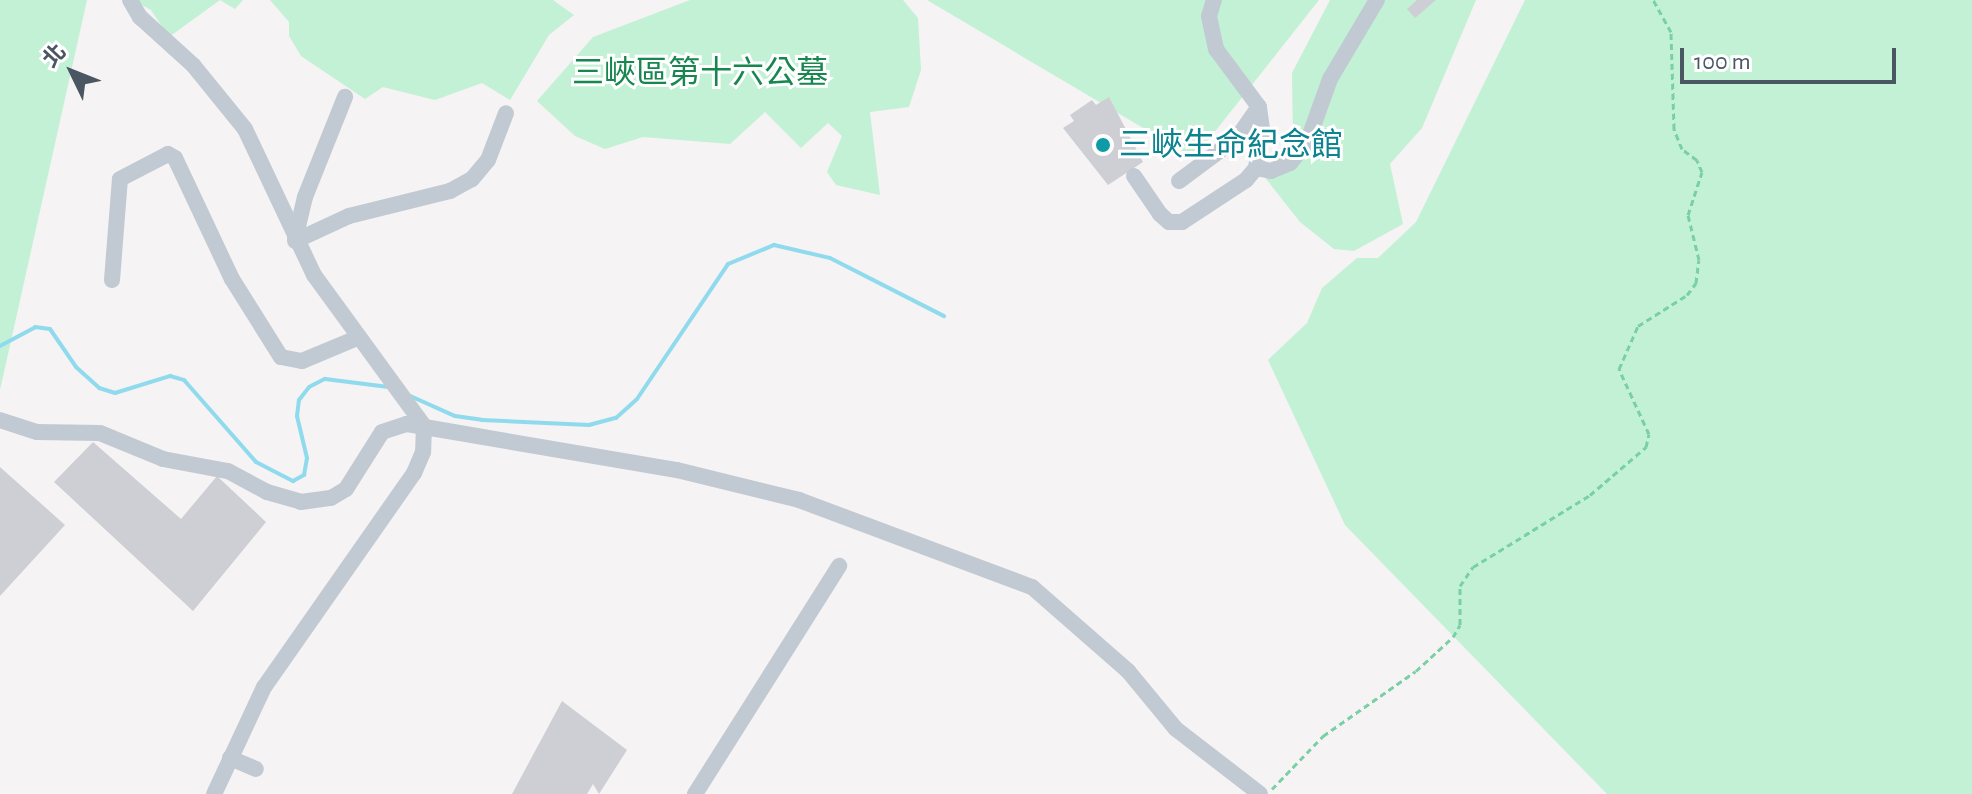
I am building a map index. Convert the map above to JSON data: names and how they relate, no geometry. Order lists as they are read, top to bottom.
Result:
{
  "parks": ["三峽區第十六公墓"],
  "places": ["三峽生命紀念館"],
  "scale_bar": "100 m",
  "north": "top left"
}
